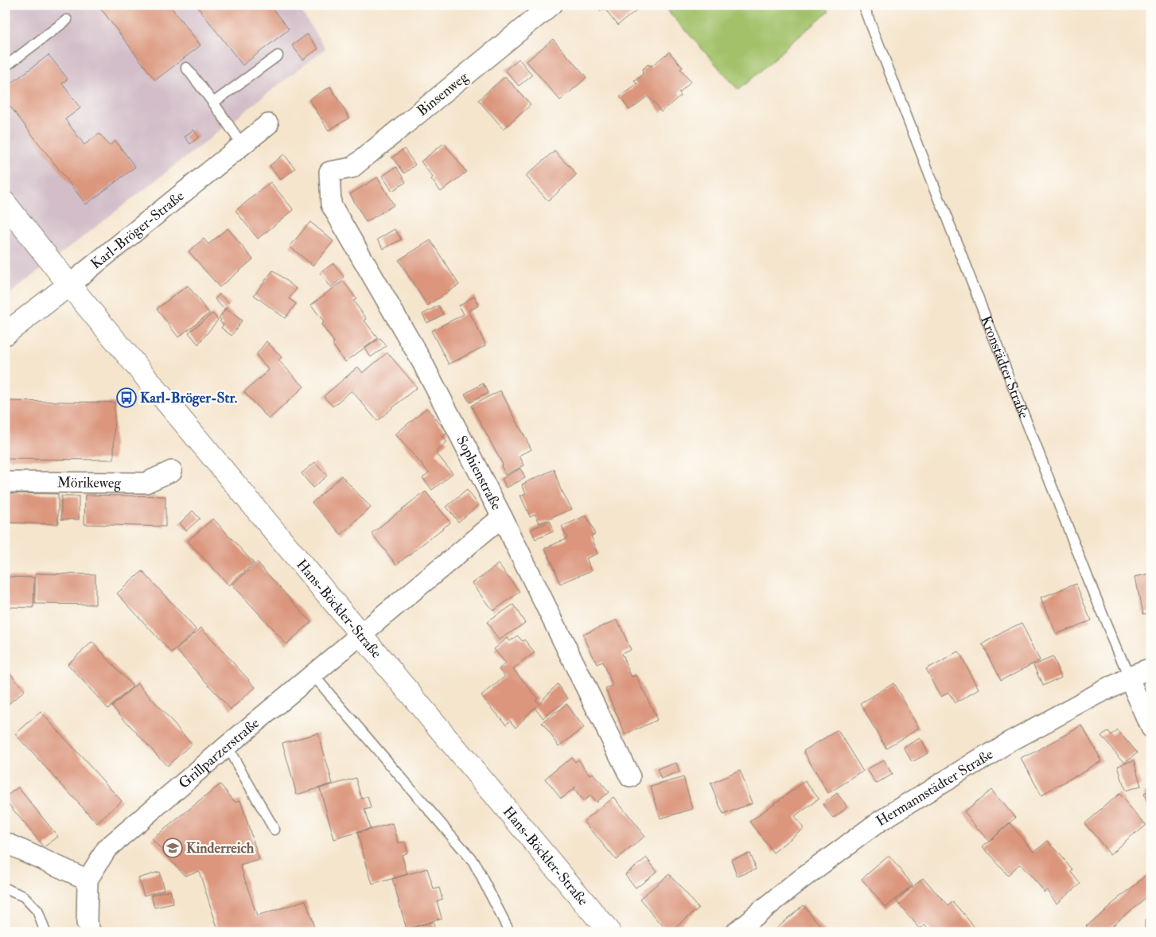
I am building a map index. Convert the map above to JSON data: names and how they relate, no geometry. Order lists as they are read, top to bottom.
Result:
{
  "streets": {
    "main road": ["Karl-Bröger-Straße", "Hans-Böckler-Straße"],
    "street": [
      "Binsenweg",
      "Kronstädter Straße",
      "Sophienstraße",
      "Mörikeweg",
      "Grillparzerstraße",
      "Hermannstädter Straße"
    ]
  },
  "crossings": [
    ["Binsenweg", "Sophienstraße"],
    ["Karl-Bröger-Straße", "Hans-Böckler-Straße"],
    ["Kronstädter Straße", "Hermannstädter Straße"],
    ["Sophienstraße", "Grillparzerstraße"],
    ["Hans-Böckler-Straße", "Grillparzerstraße"]
  ],
  "places": {
    "bus stop": ["Karl-Bröger-Str."],
    "school or university": ["Kinderreich"]
  }
}
